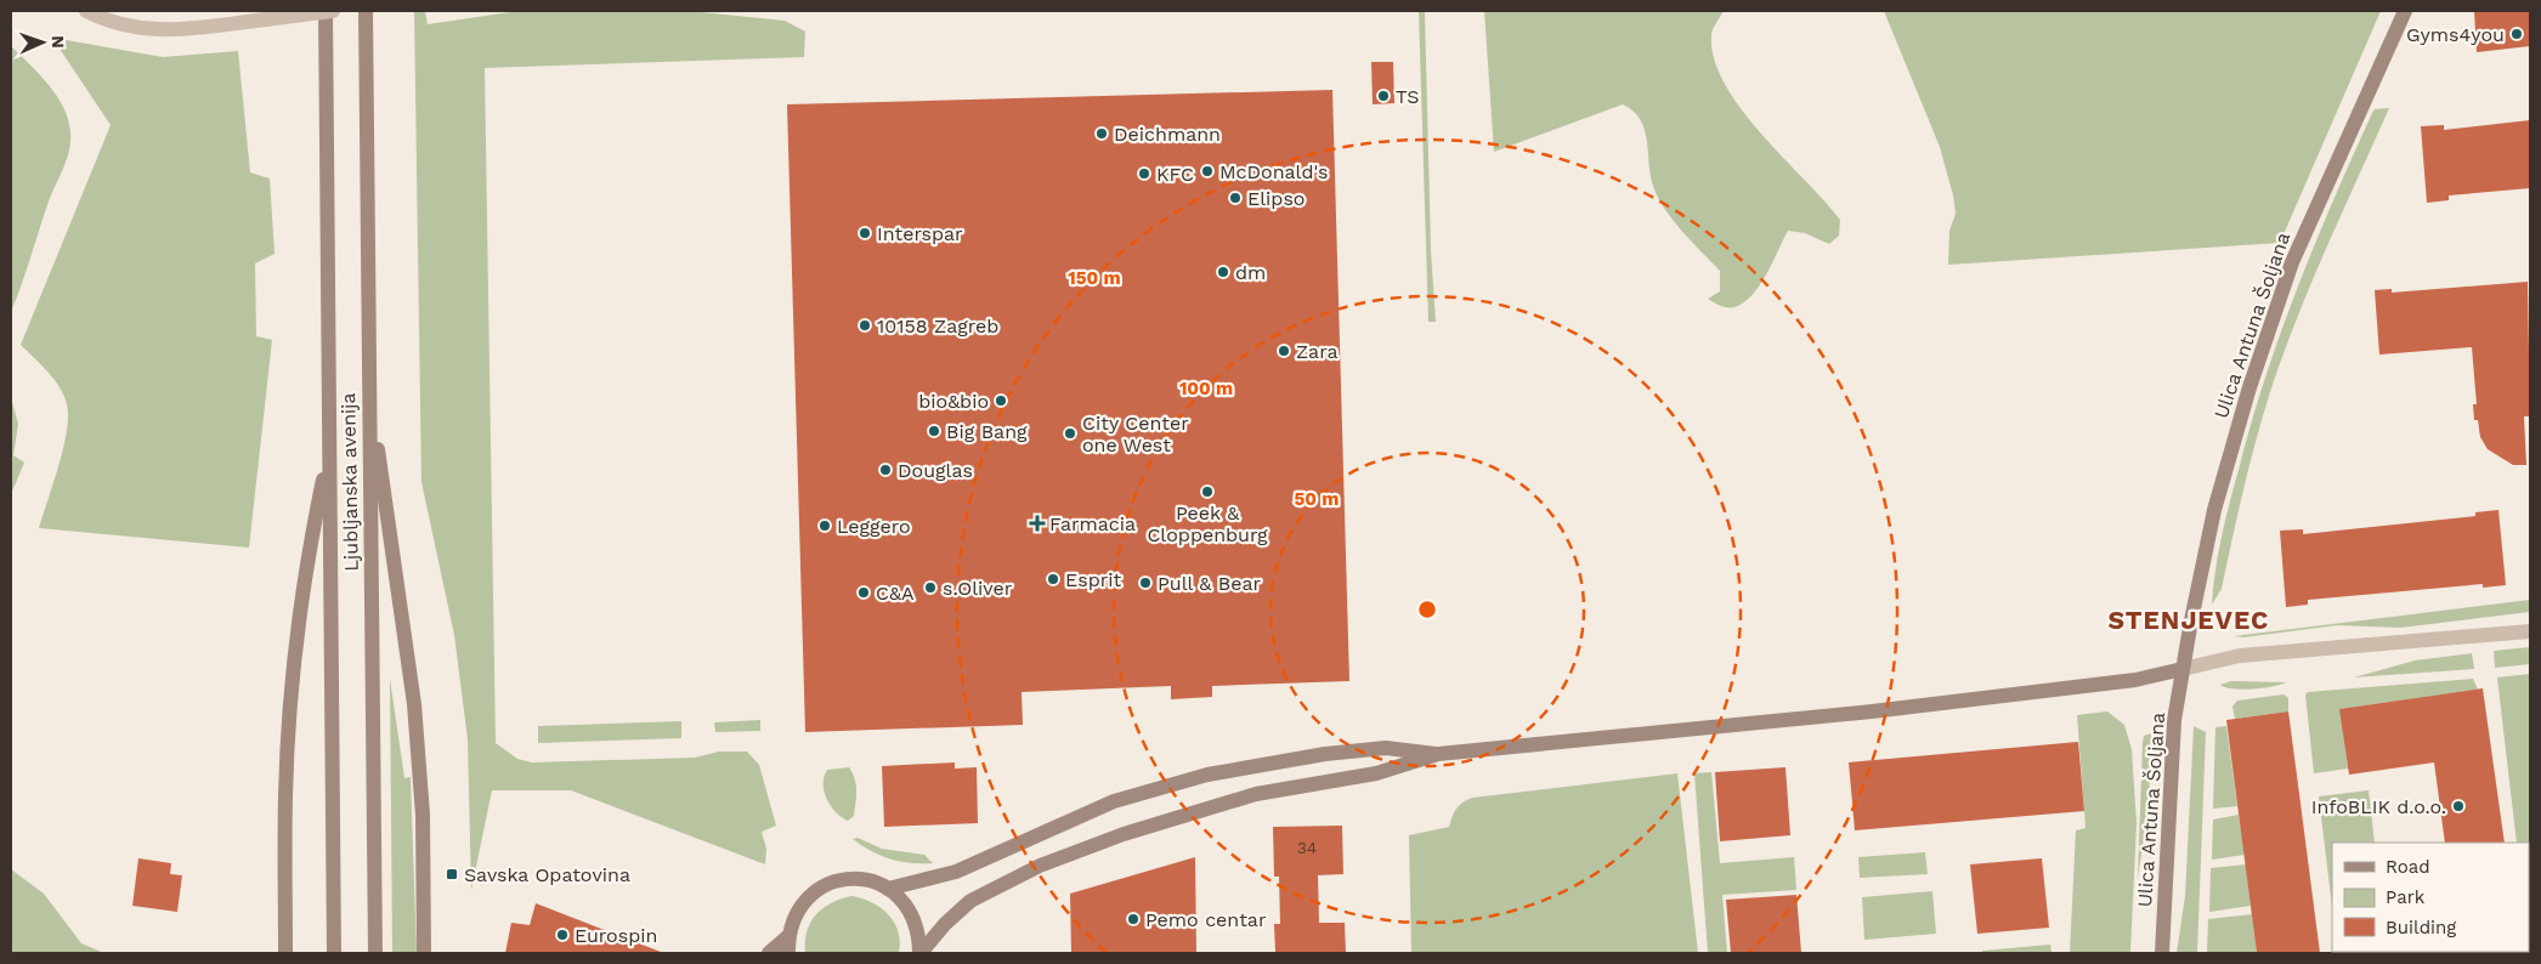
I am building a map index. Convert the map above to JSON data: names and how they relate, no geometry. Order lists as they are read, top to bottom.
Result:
{
  "streets": {
    "street": ["Ulica Antuna Šoljana", "Ljubljanska avenija"]
  },
  "districts": ["STENJEVEC"],
  "places": {
    "other": [
      "Gyms4you",
      "TS",
      "Deichmann",
      "McDonald's",
      "KFC",
      "Elipso",
      "Interspar",
      "dm",
      "10158 Zagreb",
      "Zara",
      "bio&bio",
      "Big Bang",
      "City Center one West",
      "Douglas",
      "Peek & Cloppenburg",
      "Leggero",
      "Esprit",
      "Pull & Bear",
      "s.Oliver",
      "C&A",
      "InfoBLIK d.o.o.",
      "Pemo centar",
      "Eurospin"
    ],
    "health": ["Farmacia"],
    "transit": ["Savska Opatovina"]
  },
  "house_numbers": ["34"],
  "legend": ["Road", "Park", "Building"],
  "north": "right",
  "rings": ["150 m", "100 m", "50 m"]
}
